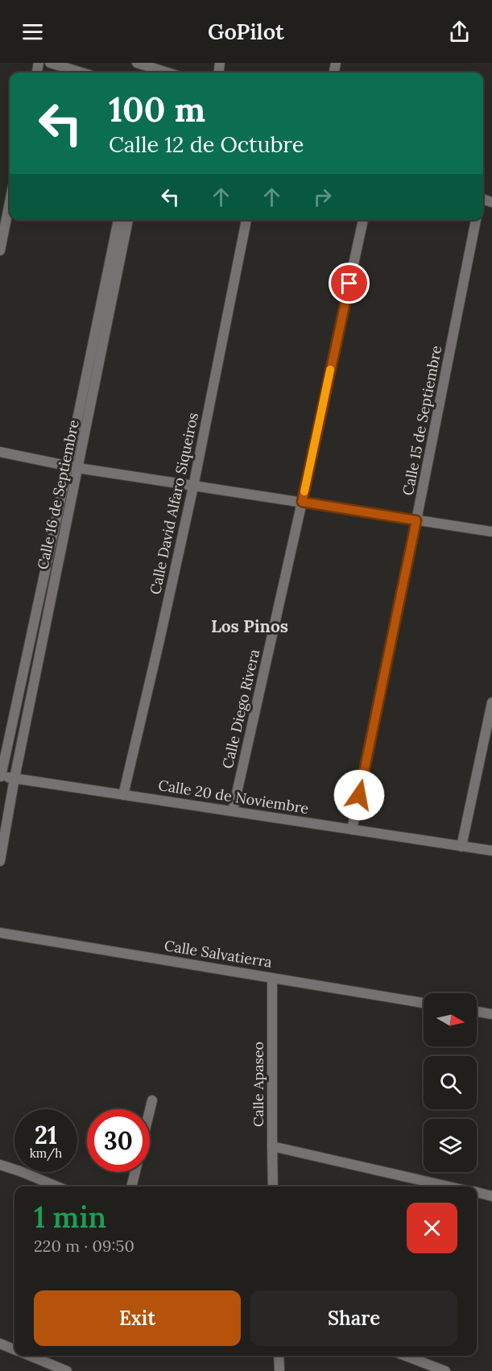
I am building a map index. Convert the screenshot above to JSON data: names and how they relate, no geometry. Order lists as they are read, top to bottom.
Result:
{
  "streets": {
    "street": [
      "Calle 15 de Septiembre",
      "Calle 16 de Septiembre",
      "Calle David Alfaro Siqueiros",
      "Calle Diego Rivera",
      "Calle 20 de Noviembre",
      "Calle Salvatierra",
      "Calle Apaseo"
    ]
  },
  "crossings": [
    ["Calle 15 de Septiembre", "Calle 20 de Noviembre"],
    ["Calle 16 de Septiembre", "Calle 20 de Noviembre"],
    ["Calle David Alfaro Siqueiros", "Calle 20 de Noviembre"],
    ["Calle Diego Rivera", "Calle 20 de Noviembre"],
    ["Calle Salvatierra", "Calle Apaseo"]
  ],
  "districts": ["Los Pinos"],
  "north": "right",
  "page": {
    "header": "GoPilot",
    "turn": ["100 m", "Calle 12 de Octubre"],
    "speed": "21 km/h",
    "limit": "30",
    "heading": ["1 min", "220 m · 09:50"],
    "buttons": ["Exit", "Share"]
  }
}
